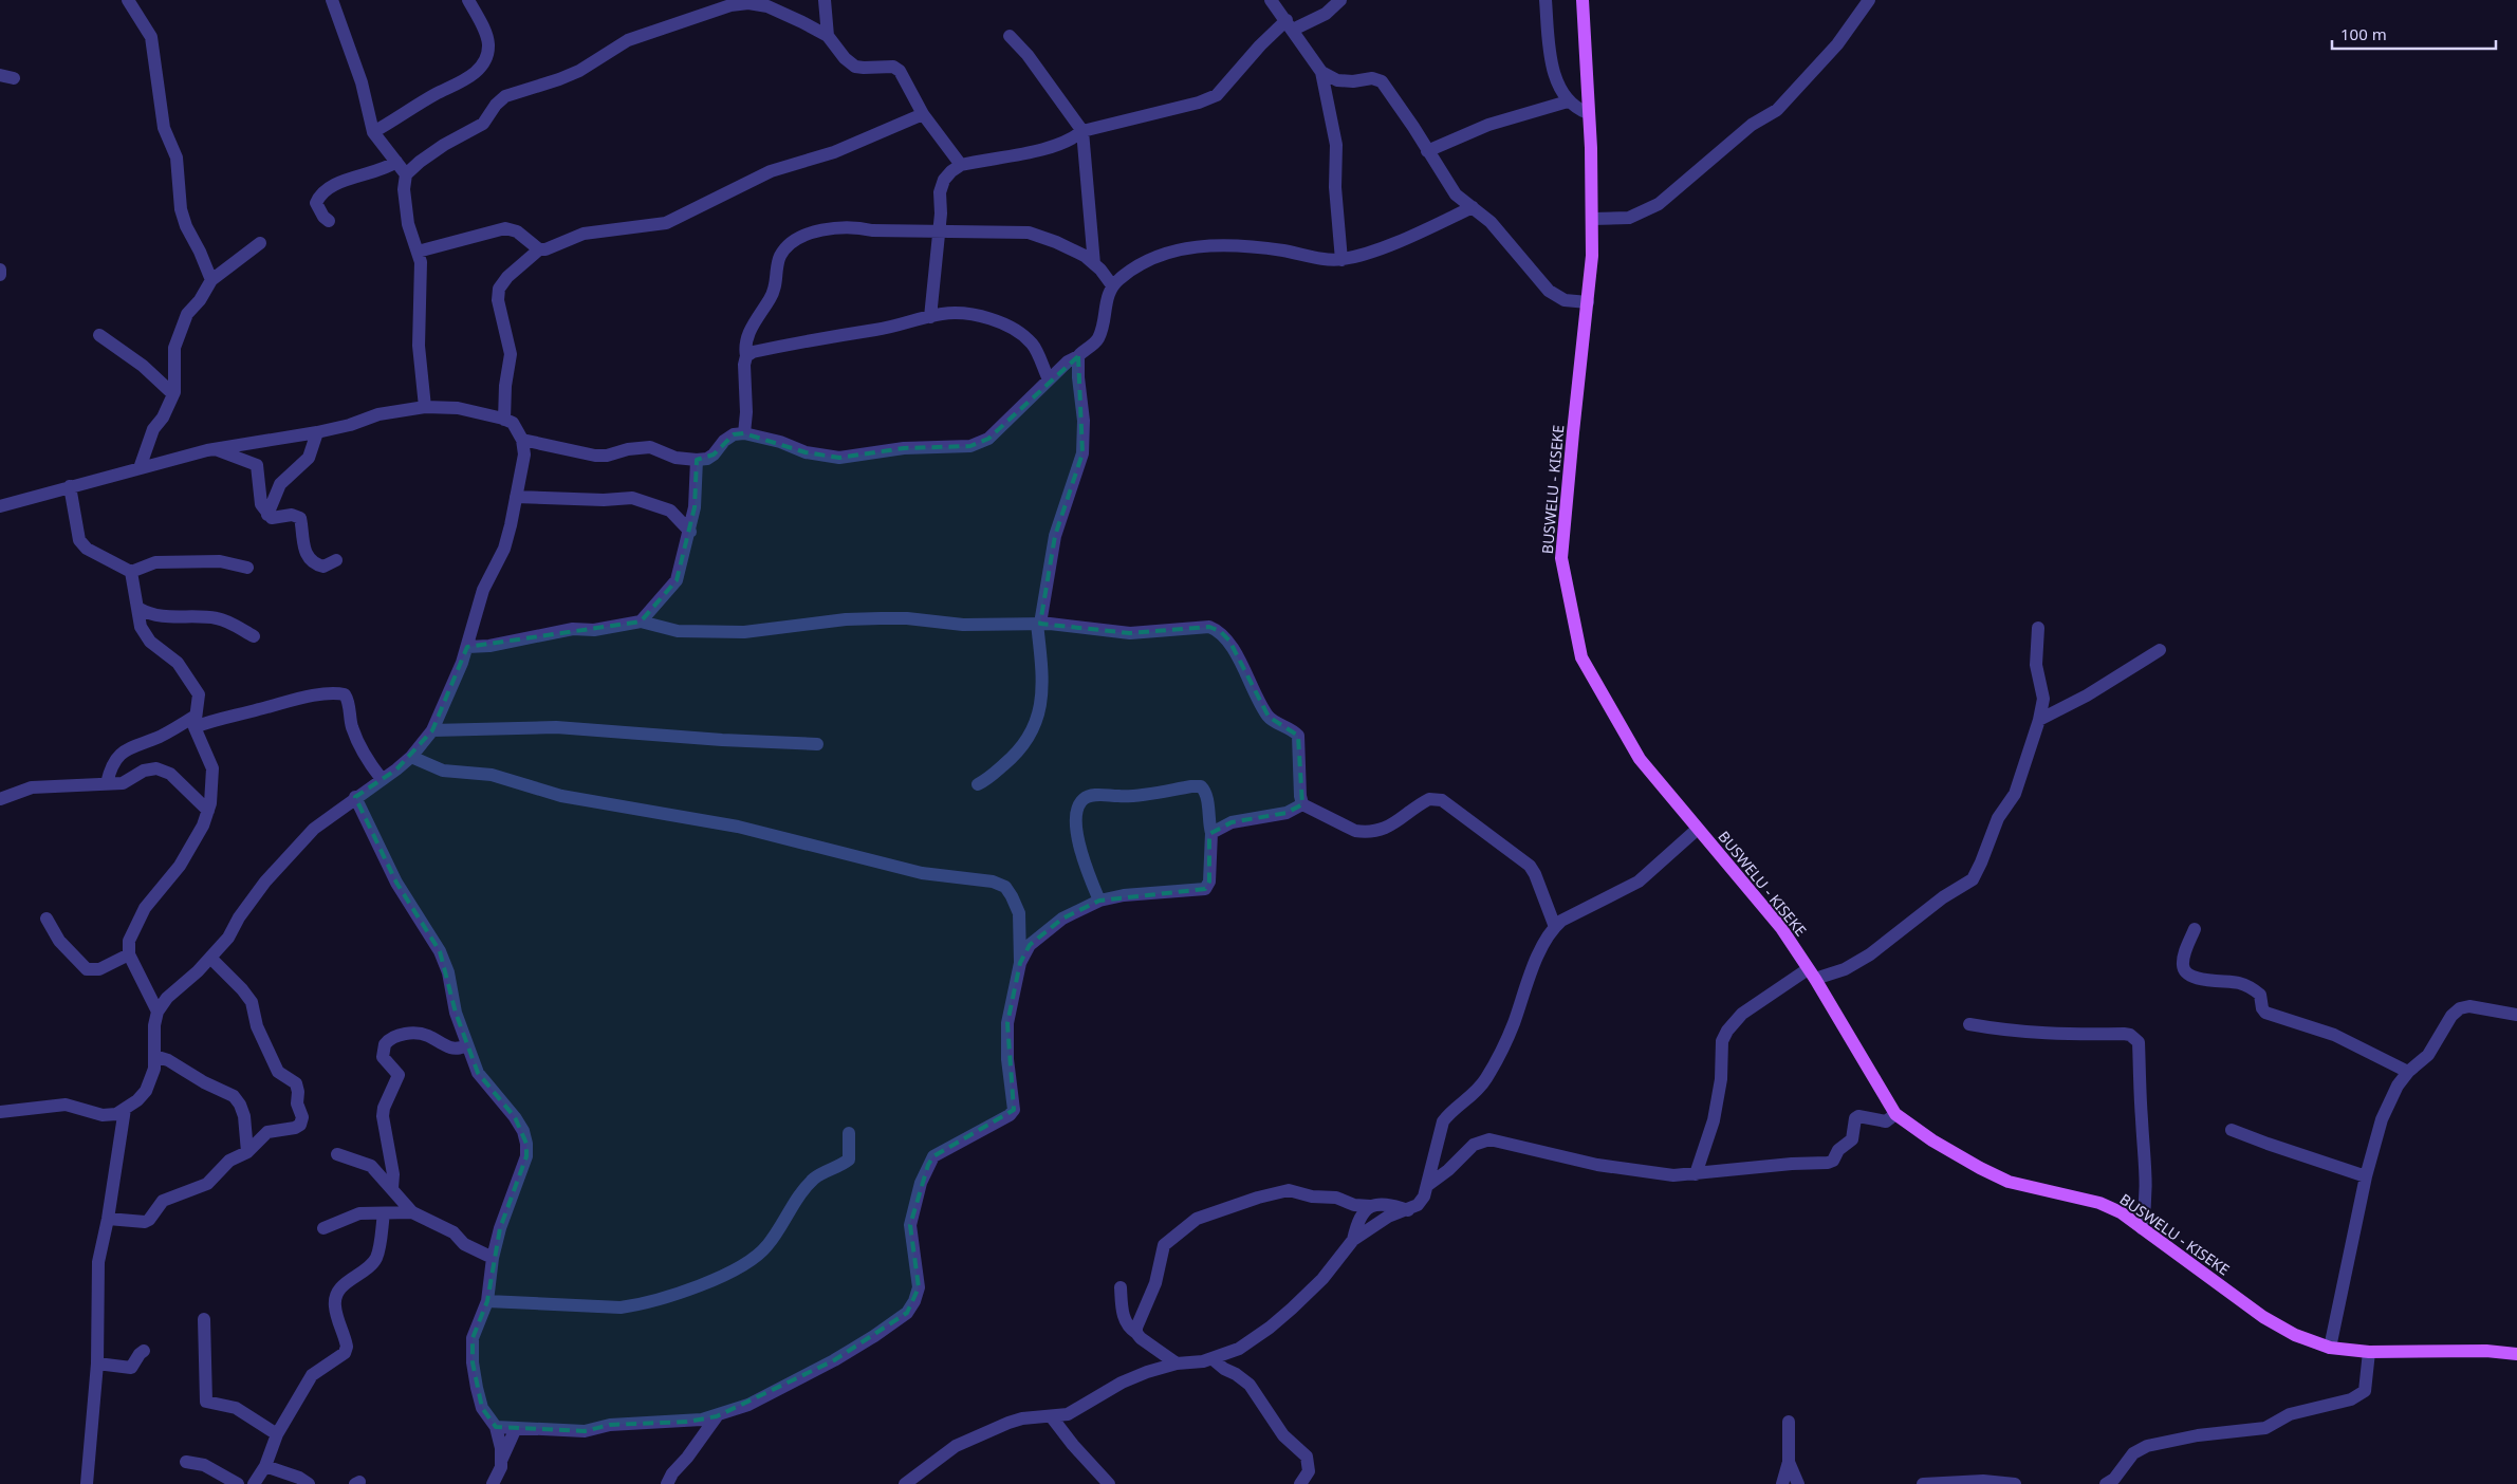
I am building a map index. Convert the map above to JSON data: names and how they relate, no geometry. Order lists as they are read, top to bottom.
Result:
{
  "streets": {
    "main road": ["BUSWELU - KISEKE"]
  },
  "scale_bar": "100 m"
}
